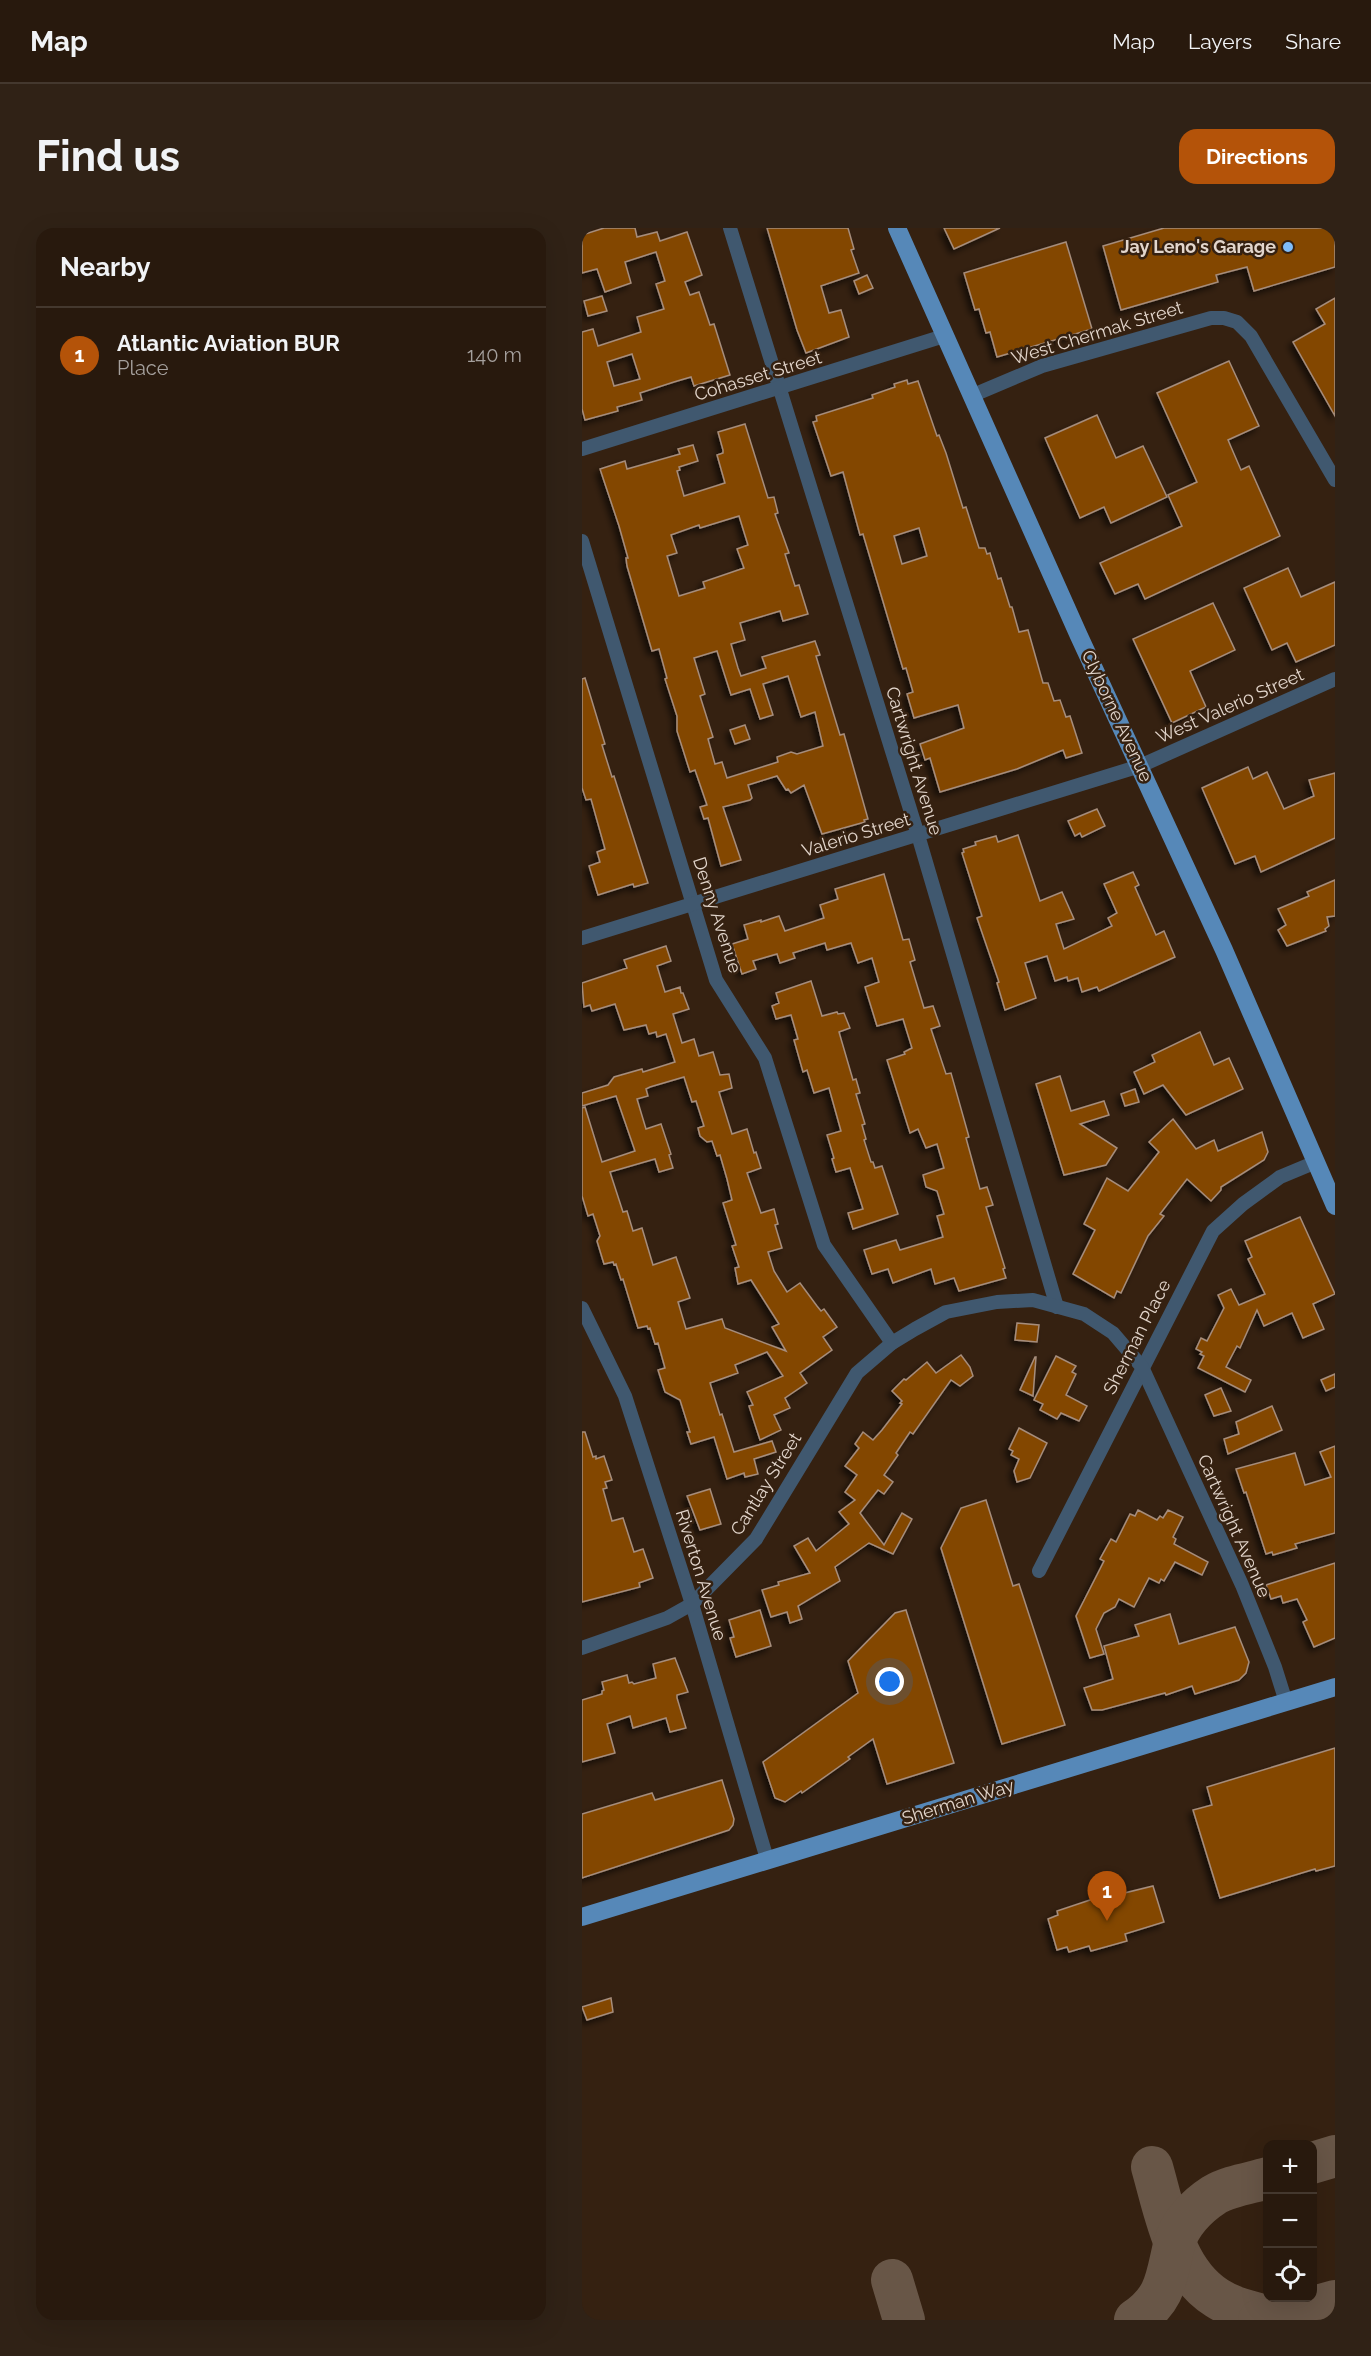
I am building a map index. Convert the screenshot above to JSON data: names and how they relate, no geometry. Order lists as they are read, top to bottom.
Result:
{
  "streets": {
    "main road": ["Clyborne Avenue", "Sherman Way"],
    "street": [
      "West Chermak Street",
      "Cohasset Street",
      "West Valerio Street",
      "Cartwright Avenue",
      "Valerio Street",
      "Denny Avenue",
      "Sherman Place",
      "Cantlay Street",
      "Riverton Avenue"
    ]
  },
  "crossings": [
    ["West Chermak Street", "Clyborne Avenue"],
    ["Cohasset Street", "Clyborne Avenue"],
    ["Cohasset Street", "Cartwright Avenue"],
    ["West Valerio Street", "Clyborne Avenue"],
    ["West Valerio Street", "Valerio Street"],
    ["Clyborne Avenue", "Valerio Street"],
    ["Clyborne Avenue", "Sherman Place"],
    ["Cartwright Avenue", "Valerio Street"],
    ["Cartwright Avenue", "Sherman Place"],
    ["Cartwright Avenue", "Cantlay Street"],
    ["Cartwright Avenue", "Sherman Way"],
    ["Valerio Street", "Denny Avenue"],
    ["Denny Avenue", "Cantlay Street"],
    ["Cantlay Street", "Riverton Avenue"],
    ["Riverton Avenue", "Sherman Way"]
  ],
  "places": ["Jay Leno's Garage"],
  "page": {
    "header": "Map",
    "nav": ["Map", "Layers", "Share"],
    "buttons": "Directions",
    "title": "Find us",
    "heading": "Nearby",
    "list": [
      {
        "mark": "1",
        "name": "Atlantic Aviation BUR",
        "note": "Place",
        "value": "140 m"
      }
    ],
    "pins": "1",
    "map_buttons": ["+", "−"]
  }
}
